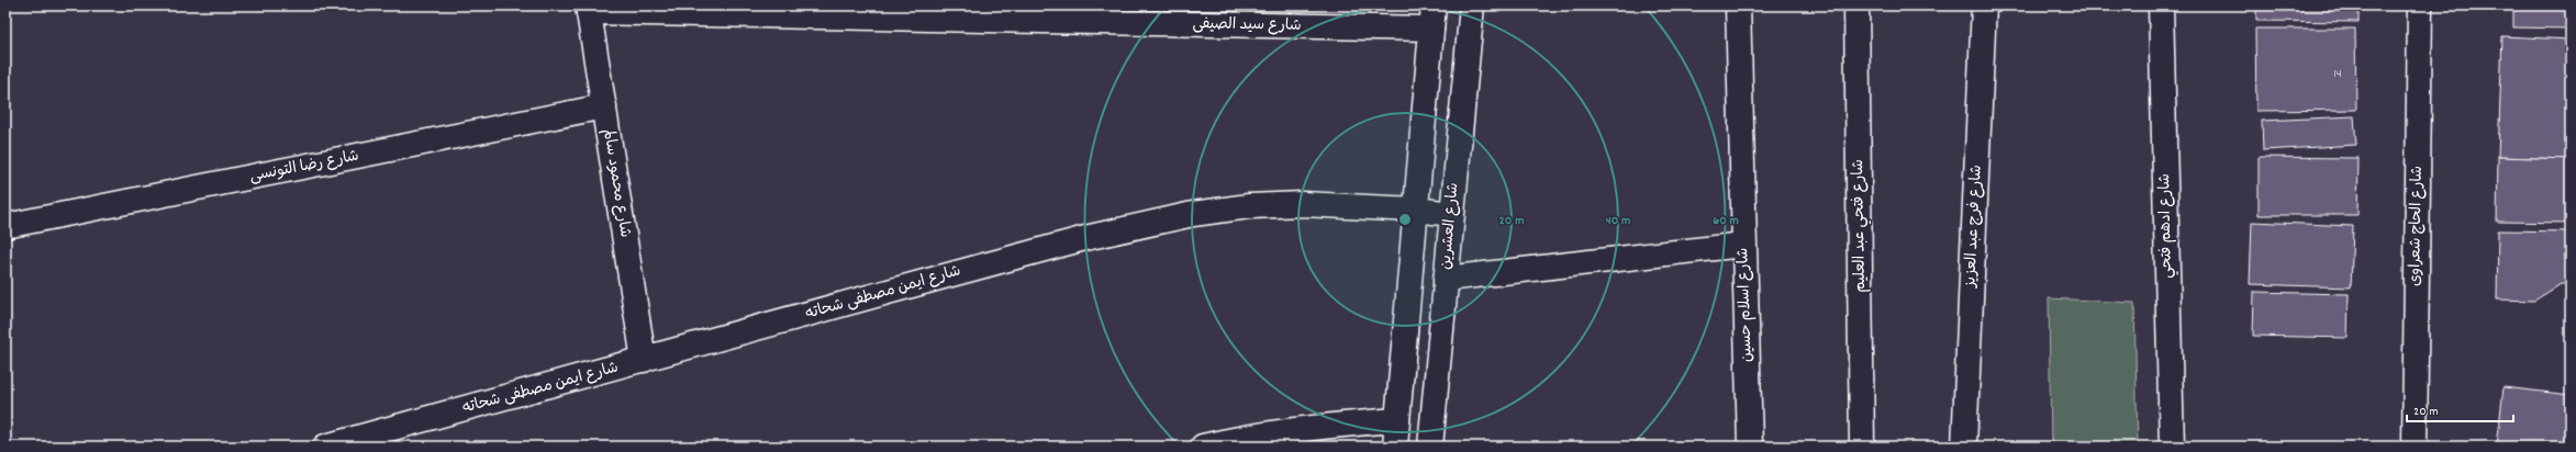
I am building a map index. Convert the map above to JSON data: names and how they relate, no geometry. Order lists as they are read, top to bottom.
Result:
{
  "streets": {
    "street": [
      "شارع سيد الصيفى",
      "شارع رضا التونسى",
      "شارع محمود سالم",
      "شارع العشرين",
      "شارع فتحي عبد العليم",
      "شارع فرج عبد العزيز",
      "شارع ادهم فتحي",
      "شارع الحاج شعراوى",
      "شارع ايمن مصطفى شحاته",
      "شارع اسلام حسين"
    ]
  },
  "crossings": [
    ["شارع سيد الصيفى", "شارع محمود سالم"],
    ["شارع رضا التونسى", "شارع محمود سالم"],
    ["شارع محمود سالم", "شارع ايمن مصطفى شحاته"],
    ["شارع العشرين", "شارع ايمن مصطفى شحاته"]
  ],
  "house_numbers": ["14"],
  "scale_bar": "20 m",
  "rings": ["20 m", "40 m", "60 m"]
}
